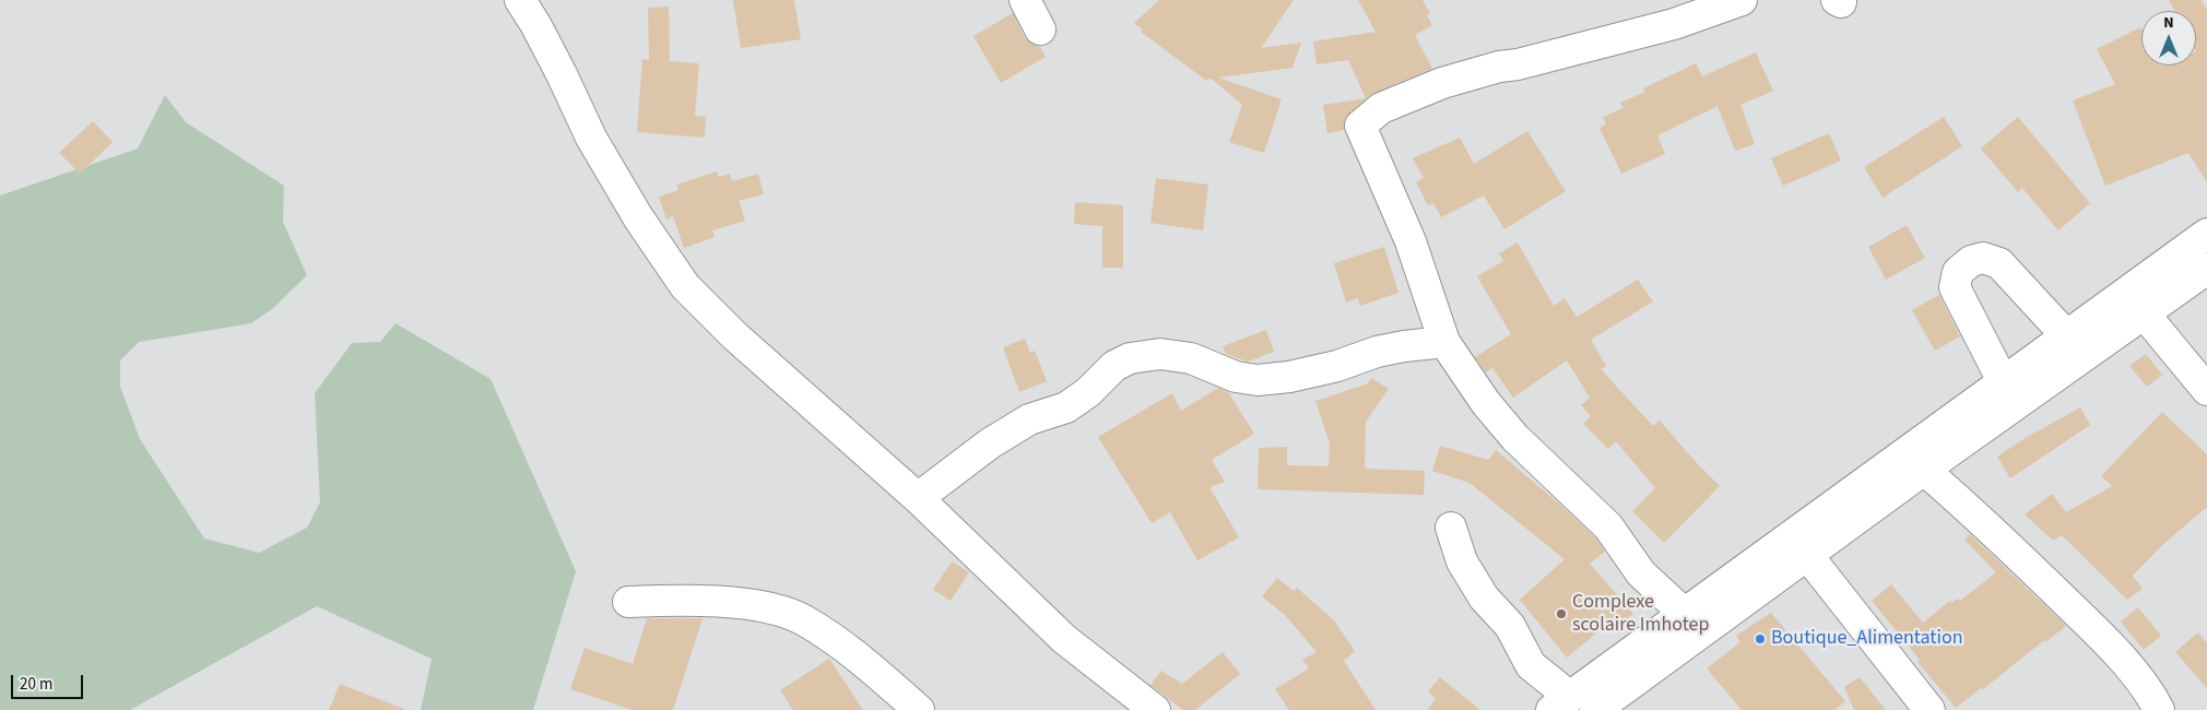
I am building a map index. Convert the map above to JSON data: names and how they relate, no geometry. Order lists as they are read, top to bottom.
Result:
{
  "places": ["Complexe scolaire Imhotep", "Boutique_Alimentation"],
  "scale_bar": "20 m",
  "north": "top"
}
